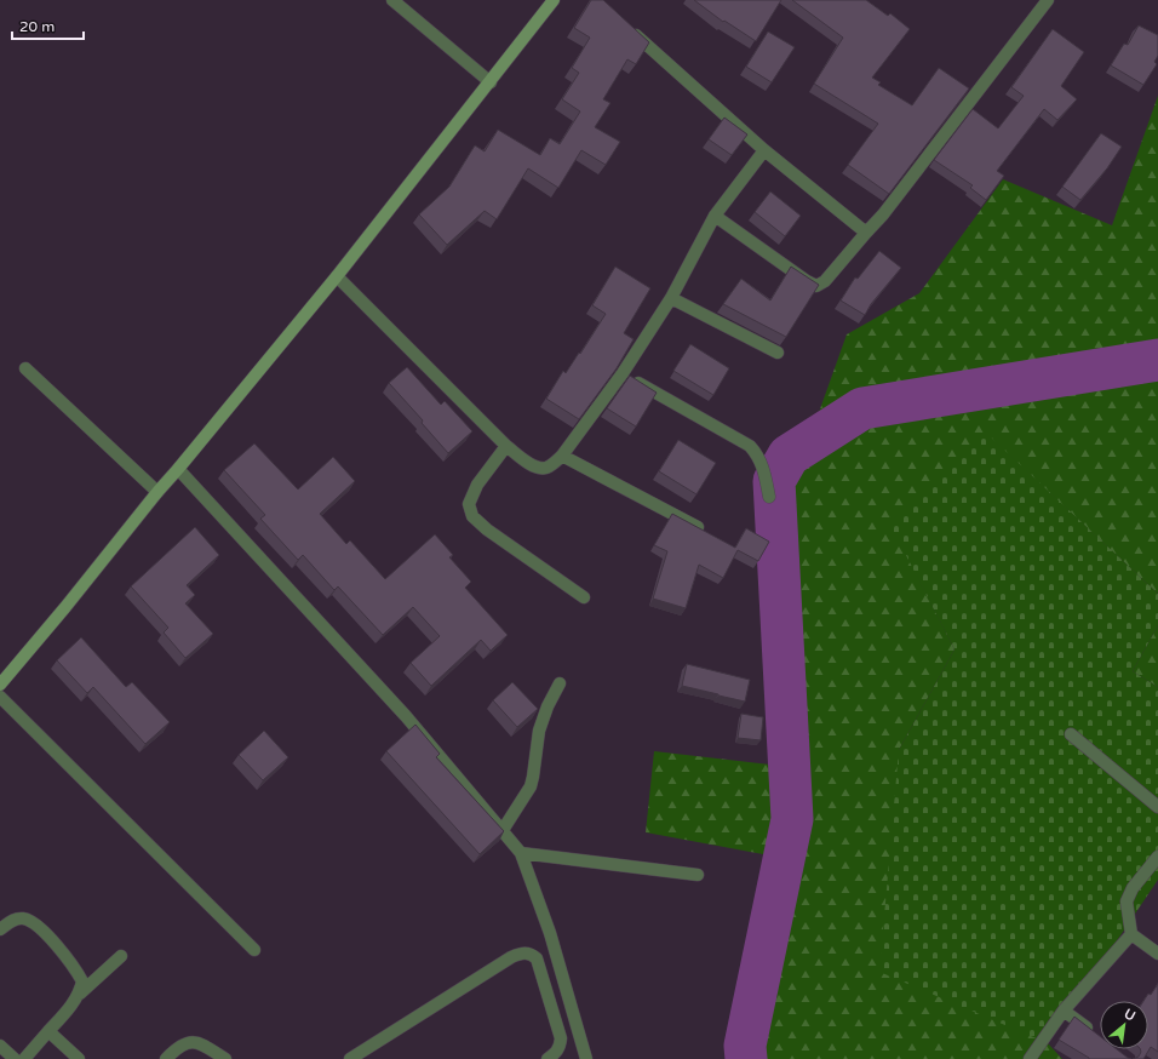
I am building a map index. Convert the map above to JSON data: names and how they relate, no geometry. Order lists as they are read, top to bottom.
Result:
{
  "scale_bar": "20 m",
  "north": "top right"
}
